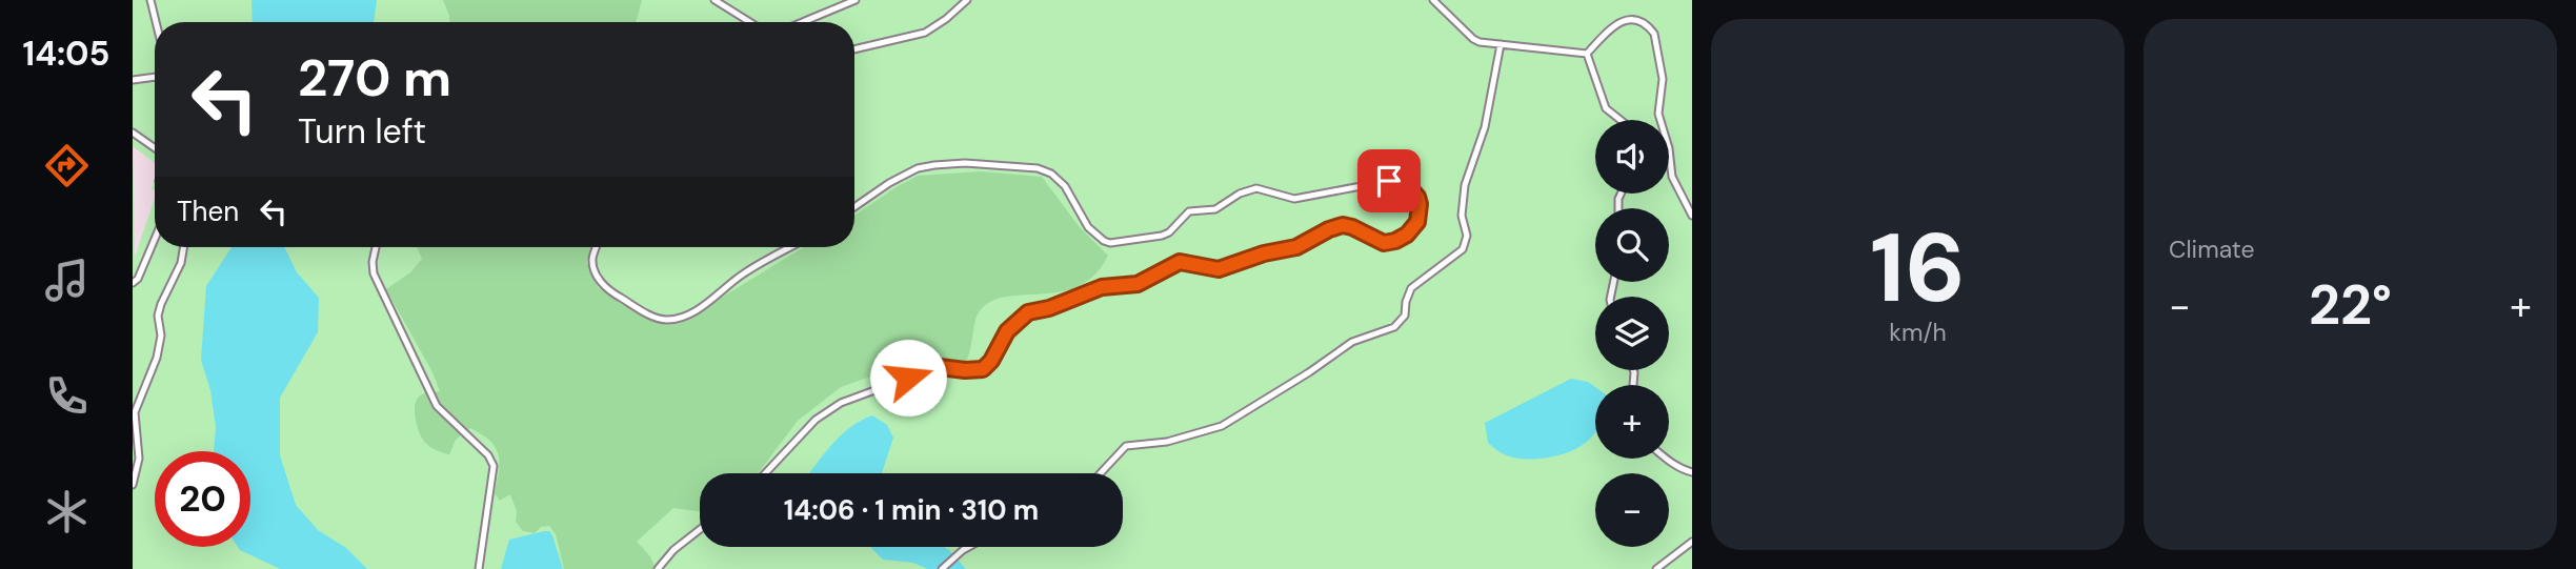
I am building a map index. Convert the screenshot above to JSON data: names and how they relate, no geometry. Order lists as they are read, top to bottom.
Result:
{
  "page": {
    "tabs": "14:05",
    "tile": [
      ["16", "km/h"],
      "Climate"
    ],
    "turn": ["270 m", "Turn left"],
    "map_buttons": ["+", "−"],
    "then": "Then",
    "heat": ["−", "22°", "+"],
    "limit": "20",
    "trip": "14:06 · 1 min · 310 m"
  }
}
